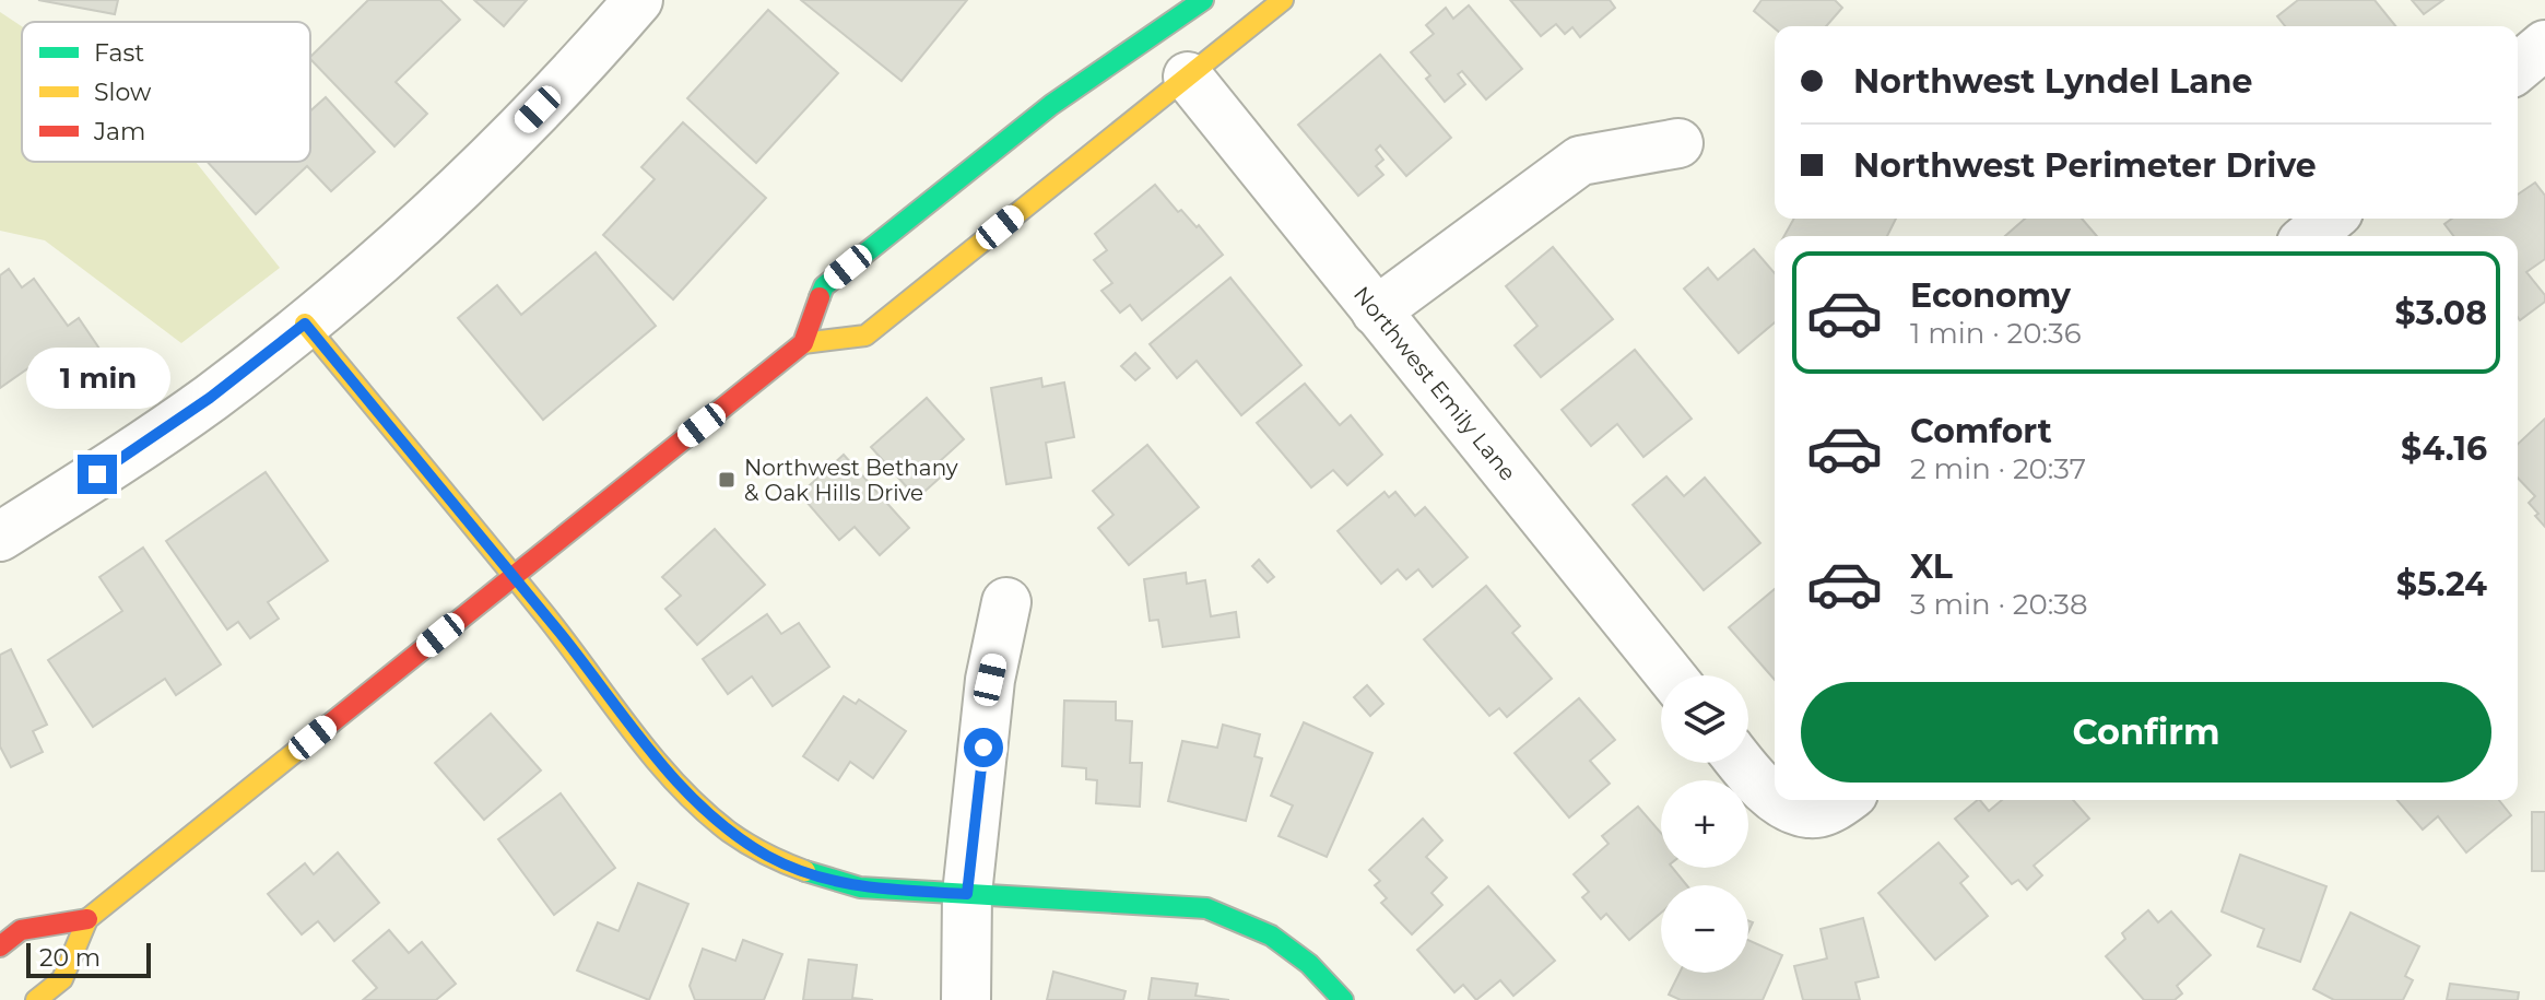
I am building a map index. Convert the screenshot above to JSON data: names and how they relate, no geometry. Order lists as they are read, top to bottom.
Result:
{
  "streets": {
    "street": ["Northwest Emily Lane"]
  },
  "places": {
    "transit": ["Northwest Bethany & Oak Hills Drive"]
  },
  "legend": ["Fast", "Slow", "Jam"],
  "scale_bar": "20 m",
  "page": {
    "banner": ["Northwest Lyndel Lane", "Northwest Perimeter Drive"],
    "list": [
      {
        "name": "Economy",
        "note": "1 min · 20:36",
        "value": "$3.08"
      },
      {
        "name": "Comfort",
        "note": "2 min · 20:37",
        "value": "$4.16"
      },
      {
        "name": "XL",
        "note": "3 min · 20:38",
        "value": "$5.24"
      }
    ],
    "bubble": "1 min",
    "buttons": "Confirm",
    "map_buttons": ["+", "−"],
    "scale": "20 m"
  }
}
